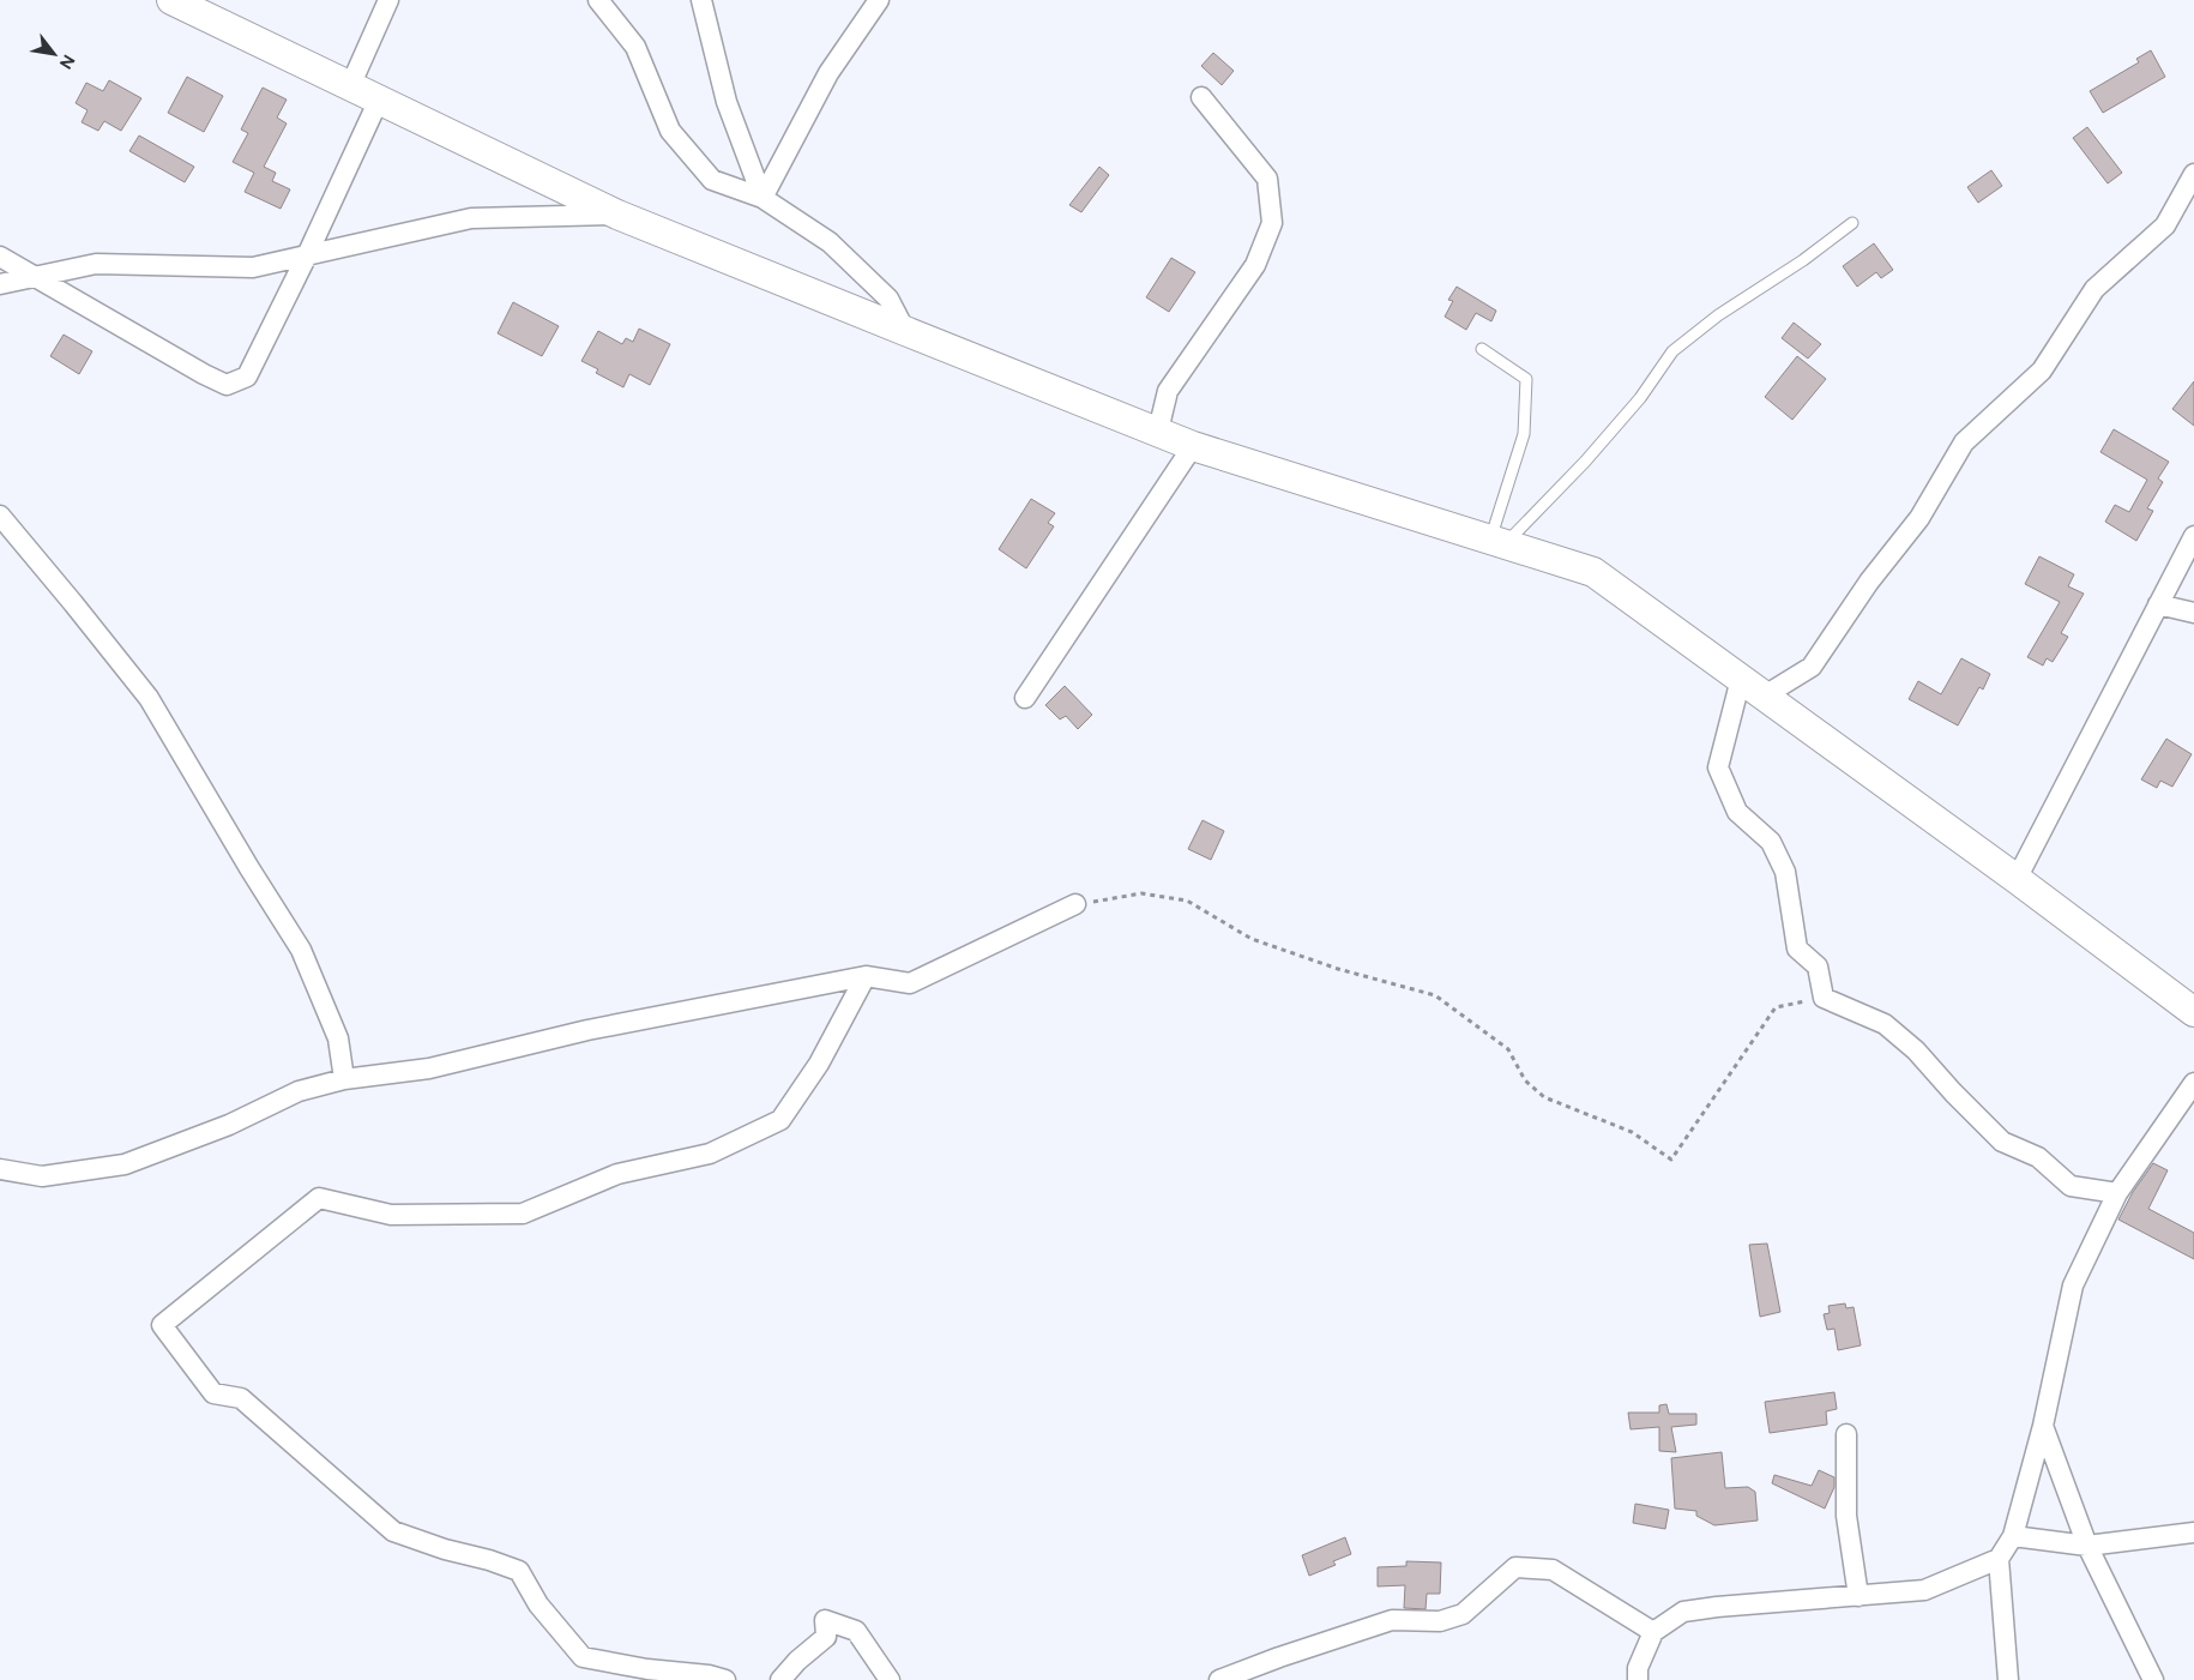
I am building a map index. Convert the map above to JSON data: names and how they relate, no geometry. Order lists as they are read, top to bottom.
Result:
{
  "north": "bottom right"
}
